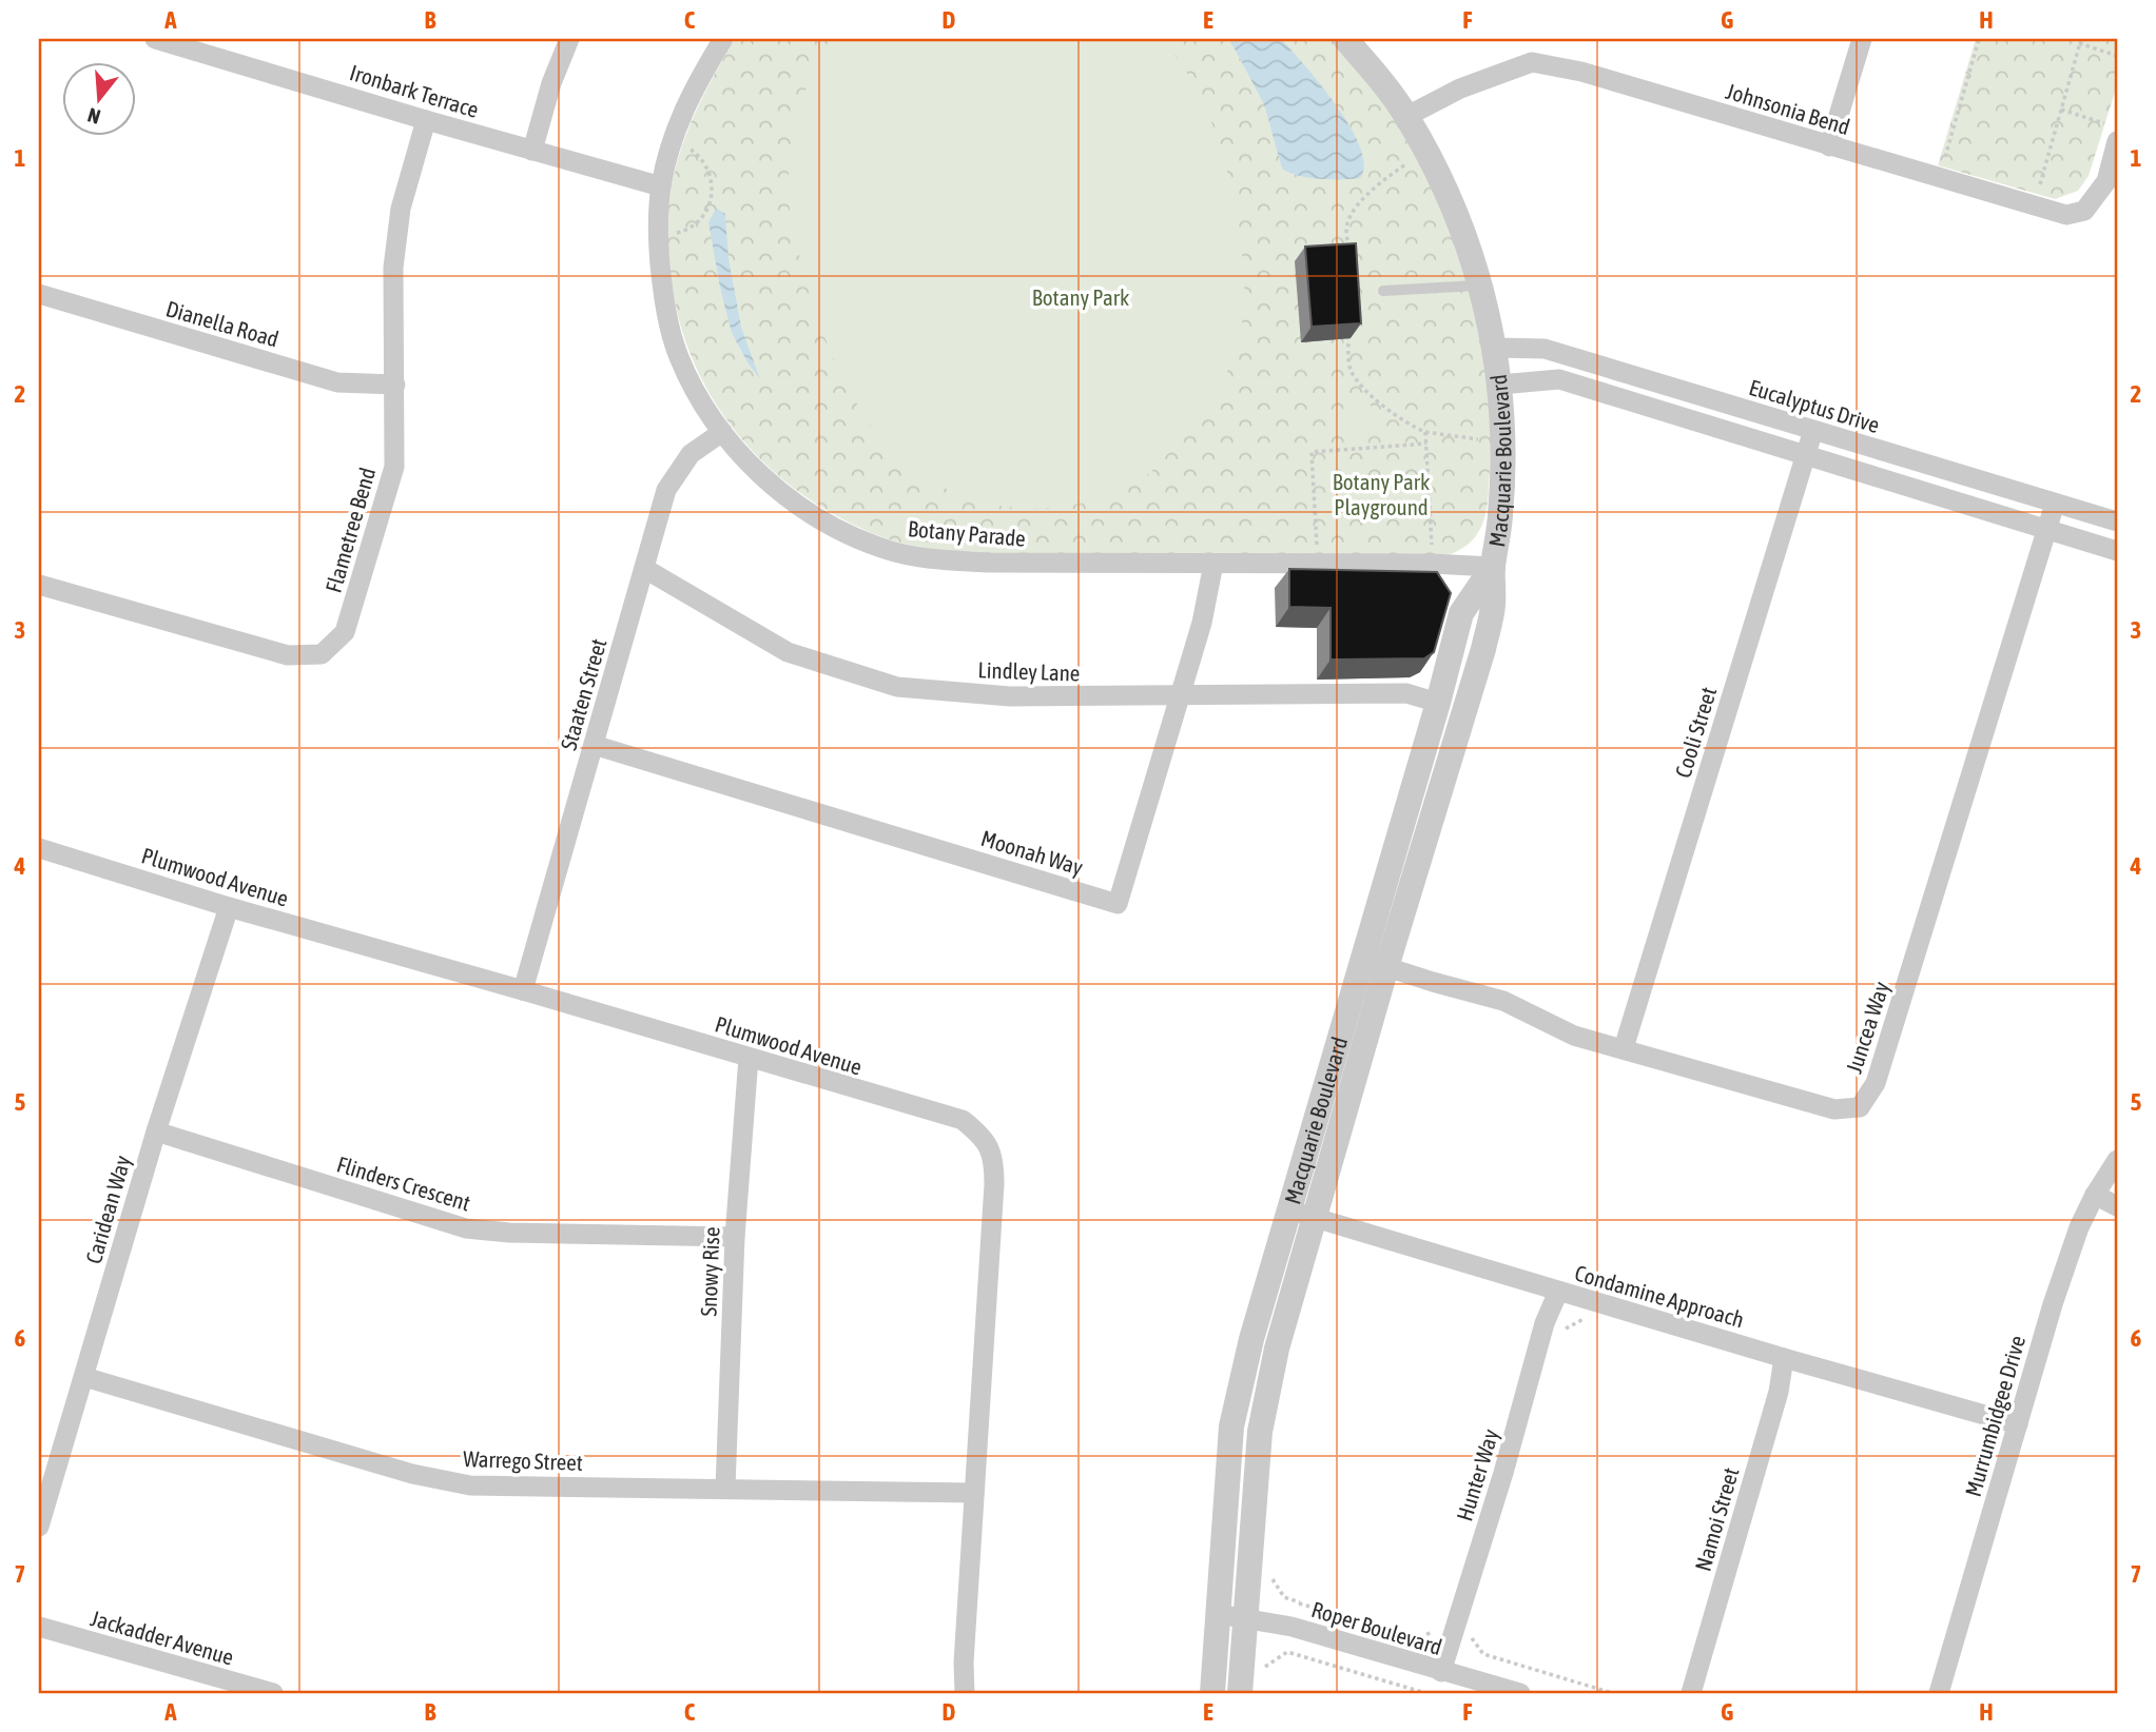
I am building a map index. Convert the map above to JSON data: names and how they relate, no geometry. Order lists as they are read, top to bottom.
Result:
{
  "streets": {
    "street": [
      "Ironbark Terrace",
      "Johnsonia Bend",
      "Dianella Road",
      "Eucalyptus Drive",
      "Macquarie Boulevard",
      "Flametree Bend",
      "Botany Parade",
      "Lindley Lane",
      "Staaten Street",
      "Cooli Street",
      "Moonah Way",
      "Plumwood Avenue",
      "Juncea Way",
      "Flinders Crescent",
      "Caridean Way",
      "Snowy Rise",
      "Condamine Approach",
      "Murrumbidgee Drive",
      "Warrego Street",
      "Hunter Way",
      "Namoi Street",
      "Roper Boulevard",
      "Jackadder Avenue"
    ]
  },
  "crossings": [
    ["Ironbark Terrace", "Flametree Bend"],
    ["Ironbark Terrace", "Botany Parade"],
    ["Johnsonia Bend", "Macquarie Boulevard"],
    ["Dianella Road", "Flametree Bend"],
    ["Eucalyptus Drive", "Macquarie Boulevard"],
    ["Eucalyptus Drive", "Cooli Street"],
    ["Eucalyptus Drive", "Juncea Way"],
    ["Macquarie Boulevard", "Botany Parade"],
    ["Macquarie Boulevard", "Lindley Lane"],
    ["Macquarie Boulevard", "Juncea Way"],
    ["Macquarie Boulevard", "Condamine Approach"],
    ["Macquarie Boulevard", "Roper Boulevard"],
    ["Botany Parade", "Staaten Street"],
    ["Botany Parade", "Moonah Way"],
    ["Lindley Lane", "Staaten Street"],
    ["Lindley Lane", "Moonah Way"],
    ["Staaten Street", "Moonah Way"],
    ["Staaten Street", "Plumwood Avenue"],
    ["Cooli Street", "Juncea Way"],
    ["Plumwood Avenue", "Caridean Way"],
    ["Plumwood Avenue", "Snowy Rise"],
    ["Plumwood Avenue", "Warrego Street"],
    ["Flinders Crescent", "Caridean Way"],
    ["Flinders Crescent", "Snowy Rise"],
    ["Caridean Way", "Warrego Street"],
    ["Snowy Rise", "Warrego Street"],
    ["Condamine Approach", "Murrumbidgee Drive"],
    ["Condamine Approach", "Hunter Way"],
    ["Condamine Approach", "Namoi Street"],
    ["Hunter Way", "Roper Boulevard"]
  ],
  "parks": ["Botany Park", "Botany Park Playground"],
  "north": "bottom",
  "grid": {
    "columns": [
      "A",
      "B",
      "C",
      "D",
      "E",
      "F",
      "G",
      "H"
    ],
    "rows": [
      "1",
      "2",
      "3",
      "4",
      "5",
      "6",
      "7"
    ]
  }
}
